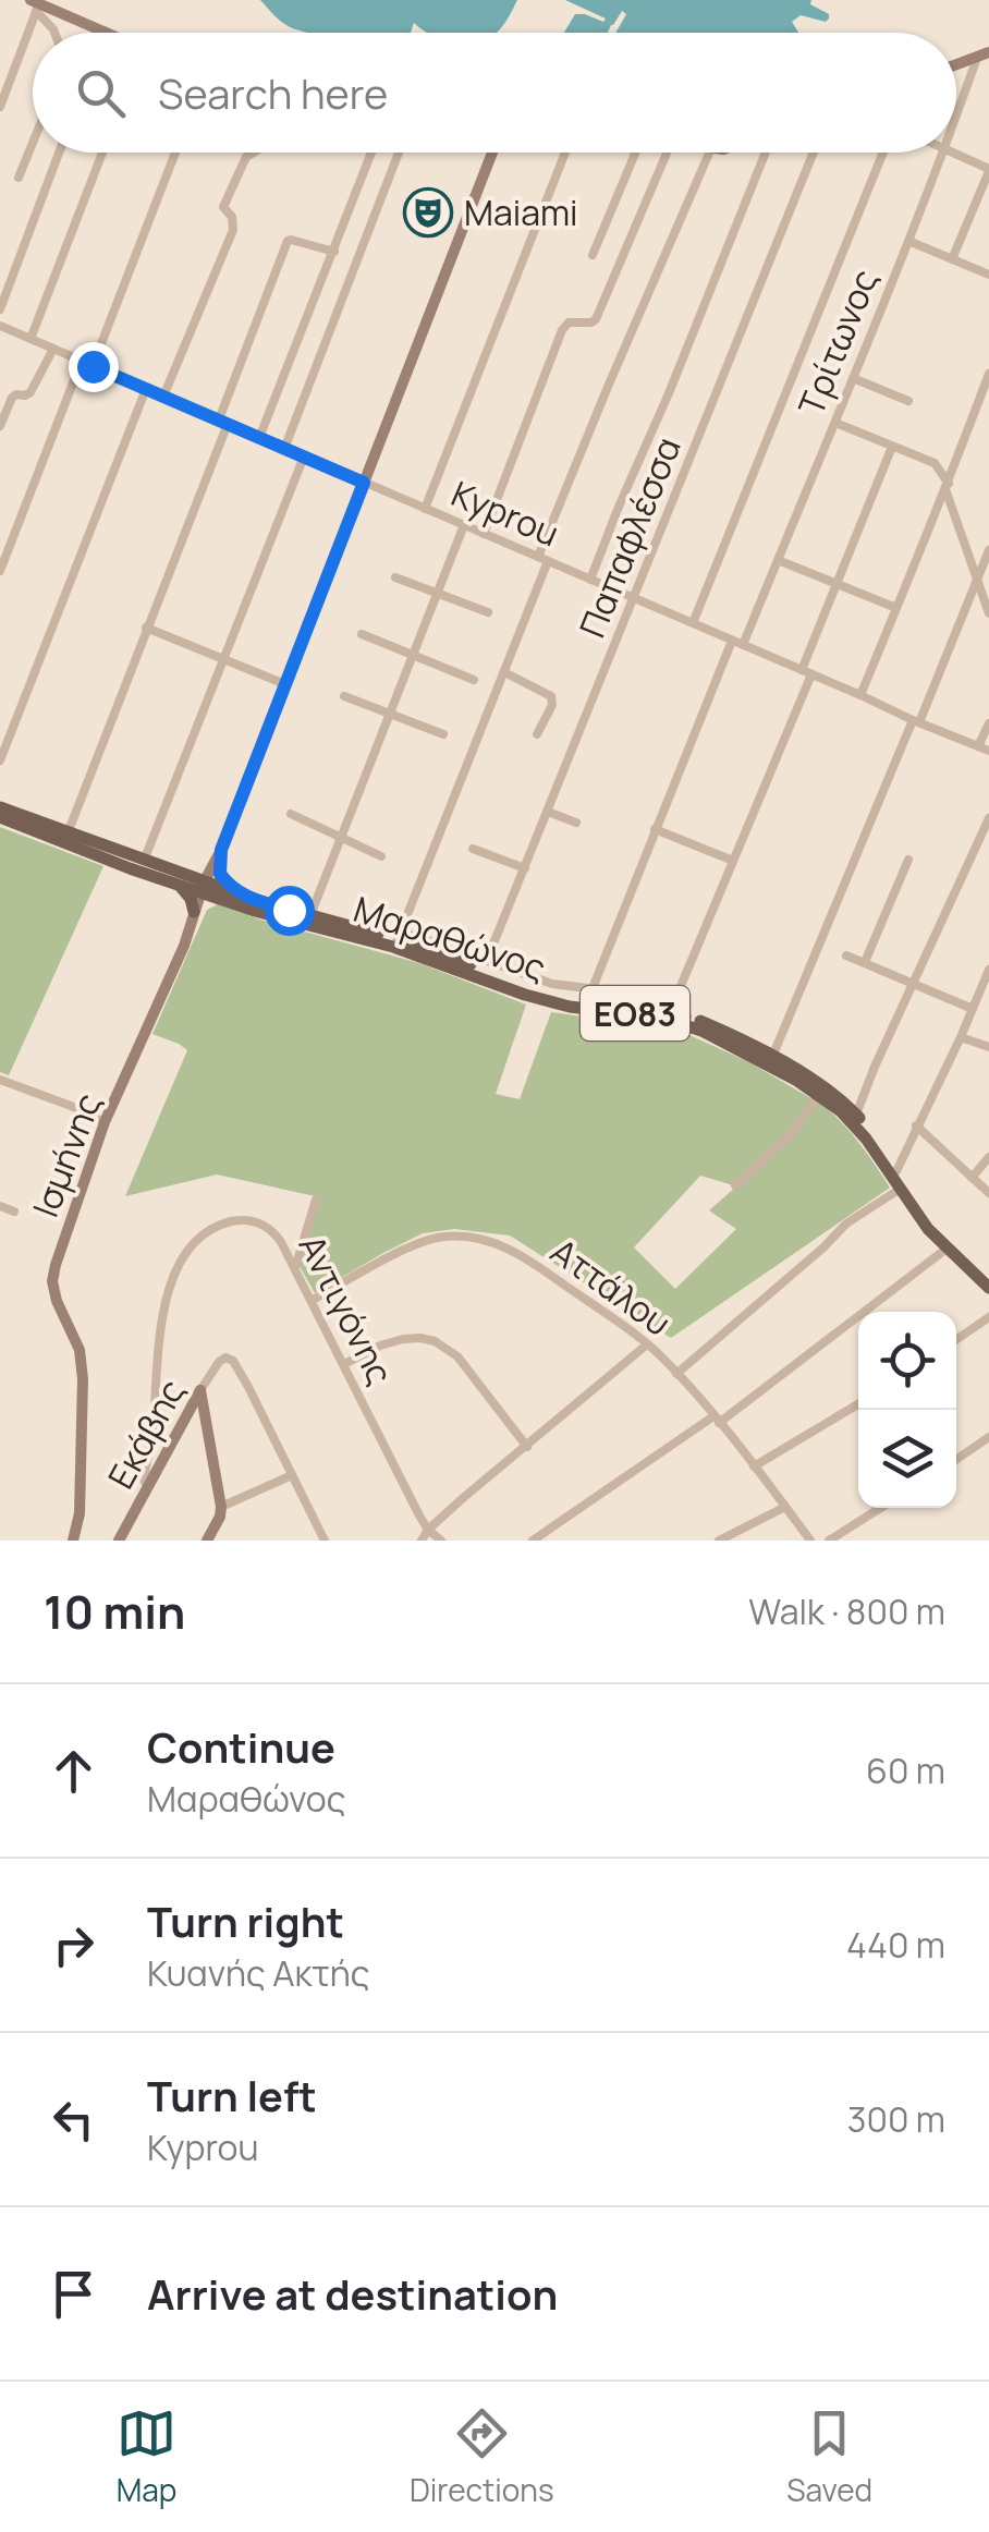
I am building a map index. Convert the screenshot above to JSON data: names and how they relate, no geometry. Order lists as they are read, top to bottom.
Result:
{
  "streets": {
    "main road": ["Μαραθώνος", "ΕΟ83"],
    "street": [
      "Τρίτωνος",
      "Kyprou",
      "Παπαφλέσσα",
      "Ισμήνης",
      "Αττάλου",
      "Αντιγόνης",
      "Εκάβης"
    ]
  },
  "crossings": [
    ["Τρίτωνος", "Kyprou"],
    ["Kyprou", "Παπαφλέσσα"],
    ["Kyprou", "Ισμήνης"],
    ["Μαραθώνος", "Ισμήνης"],
    ["Αττάλου", "Αντιγόνης"],
    ["Αντιγόνης", "Εκάβης"]
  ],
  "places": {
    "theatre": ["Maiami"]
  },
  "page": {
    "search": "Search here",
    "heading": ["10 min", "Walk · 800 m"],
    "list": [
      ["Continue", "Μαραθώνος", "60 m"],
      ["Turn right", "Κυανής Ακτής", "440 m"],
      ["Turn left", "Kyprou", "300 m"],
      "Arrive at destination"
    ],
    "nav": ["Map", "Directions", "Saved"]
  }
}
